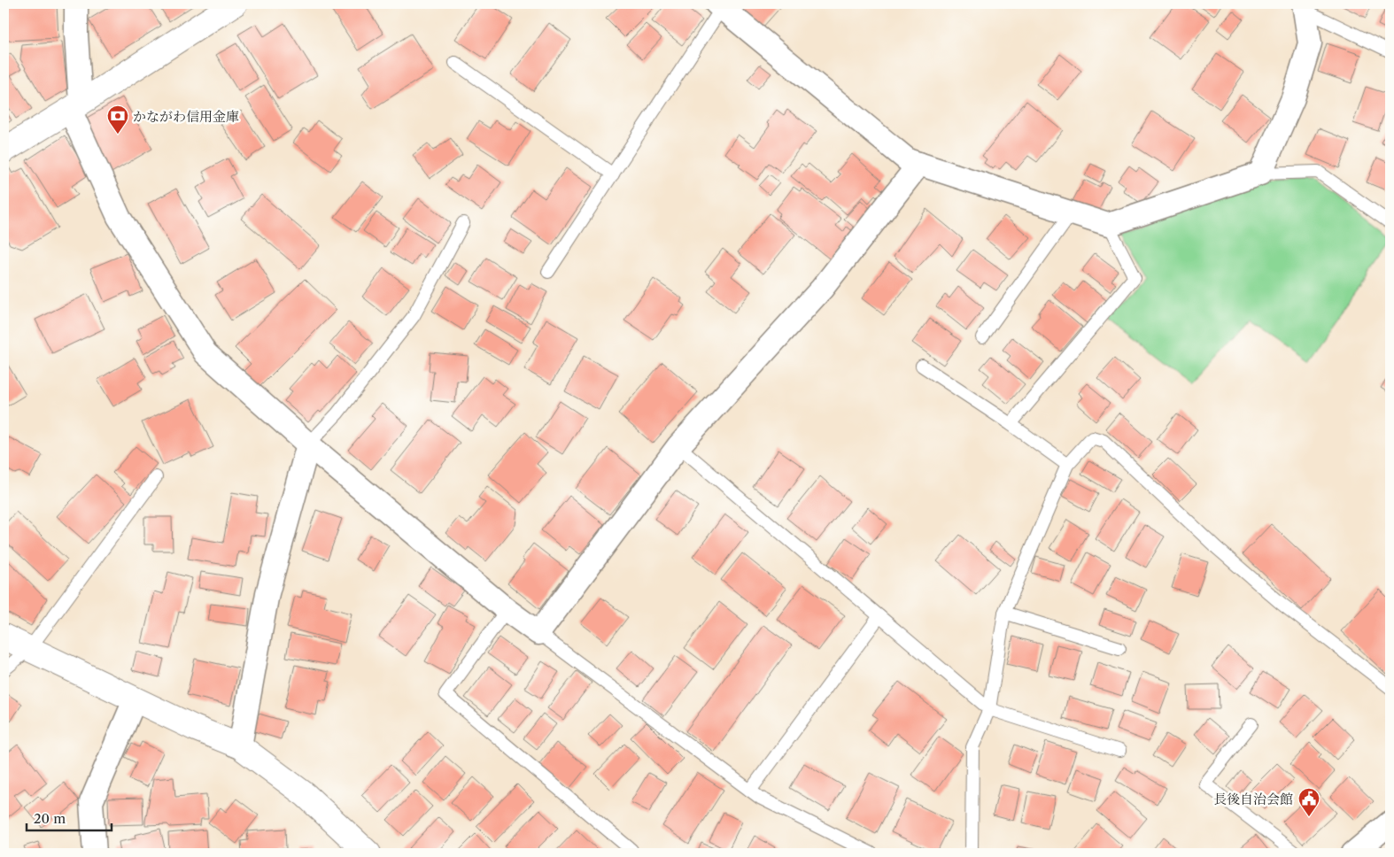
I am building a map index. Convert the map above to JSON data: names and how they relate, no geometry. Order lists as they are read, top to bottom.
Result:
{
  "places": {
    "bank": ["かながわ信用金庫"],
    "public building": ["長後自治会館"]
  },
  "scale_bar": "20 m"
}
